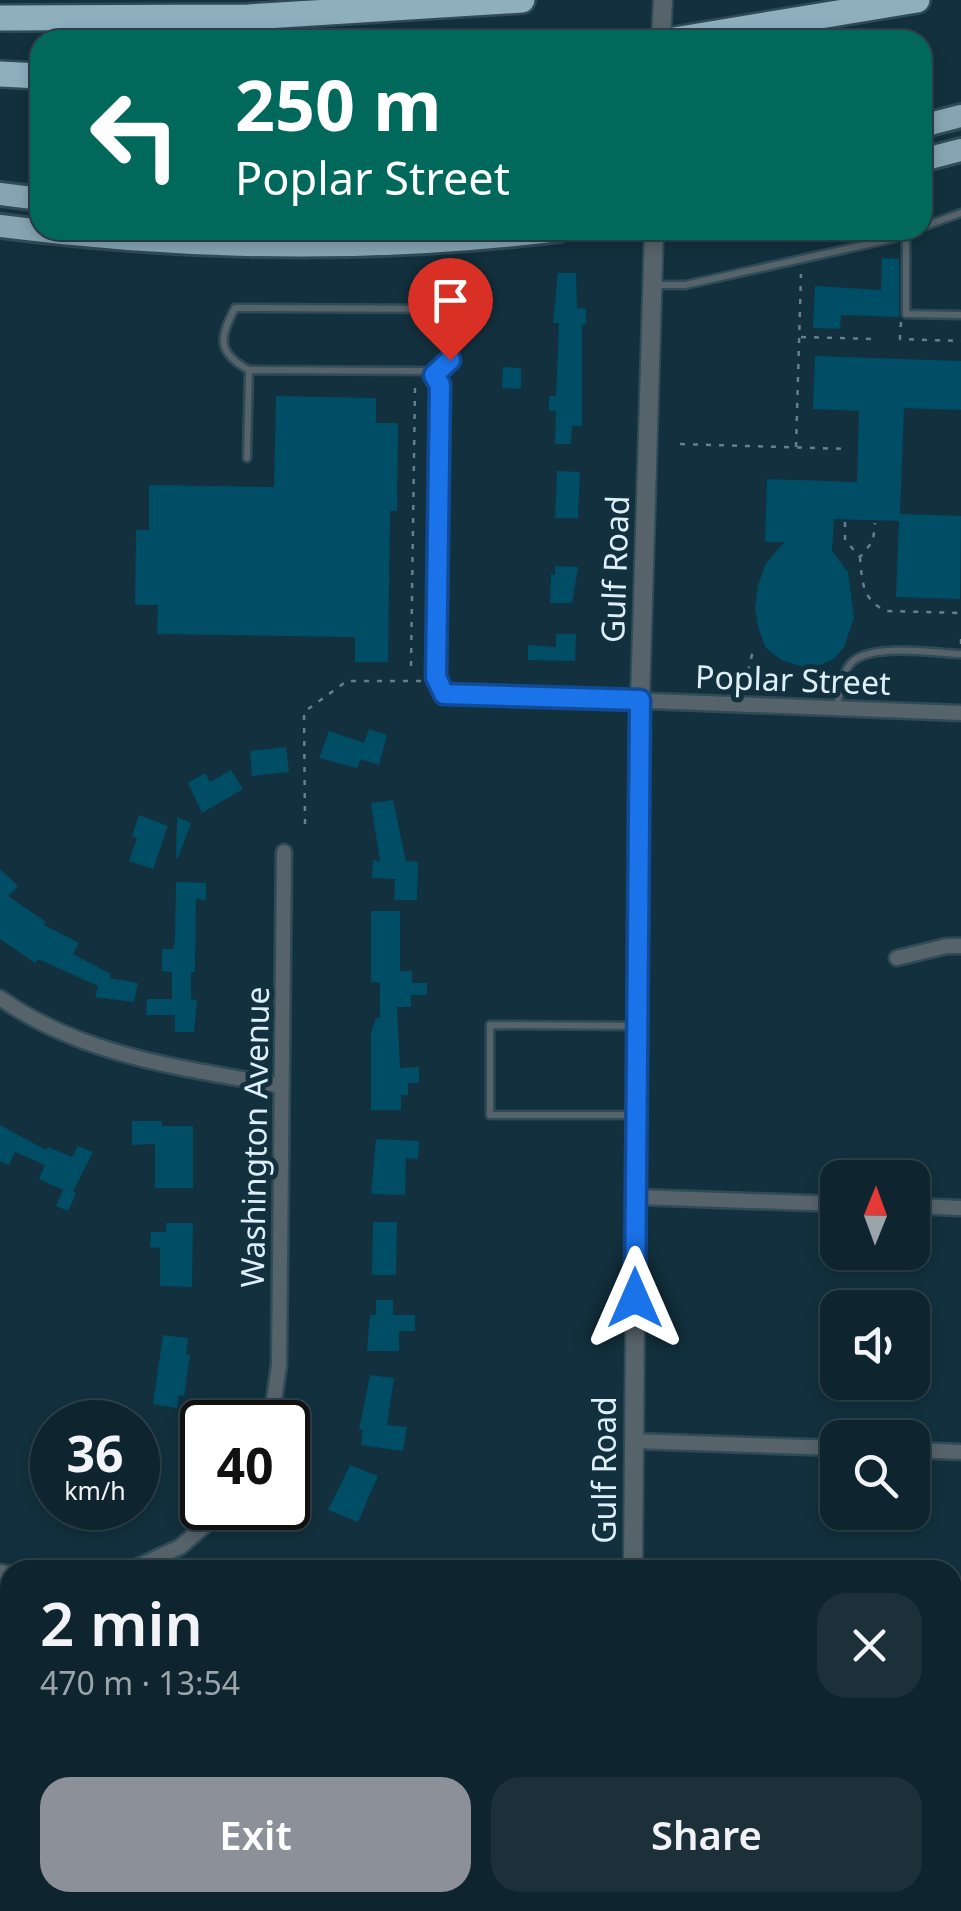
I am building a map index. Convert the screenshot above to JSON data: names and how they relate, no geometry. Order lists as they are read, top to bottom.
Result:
{
  "streets": {
    "street": ["Gulf Road", "Poplar Street", "Washington Avenue"]
  },
  "crossings": [
    ["Gulf Road", "Poplar Street"]
  ],
  "north": "top",
  "page": {
    "turn": ["250 m", "Poplar Street"],
    "speed": "36 km/h",
    "limit": "40",
    "heading": ["2 min", "470 m · 13:54"],
    "buttons": ["Exit", "Share"]
  }
}
